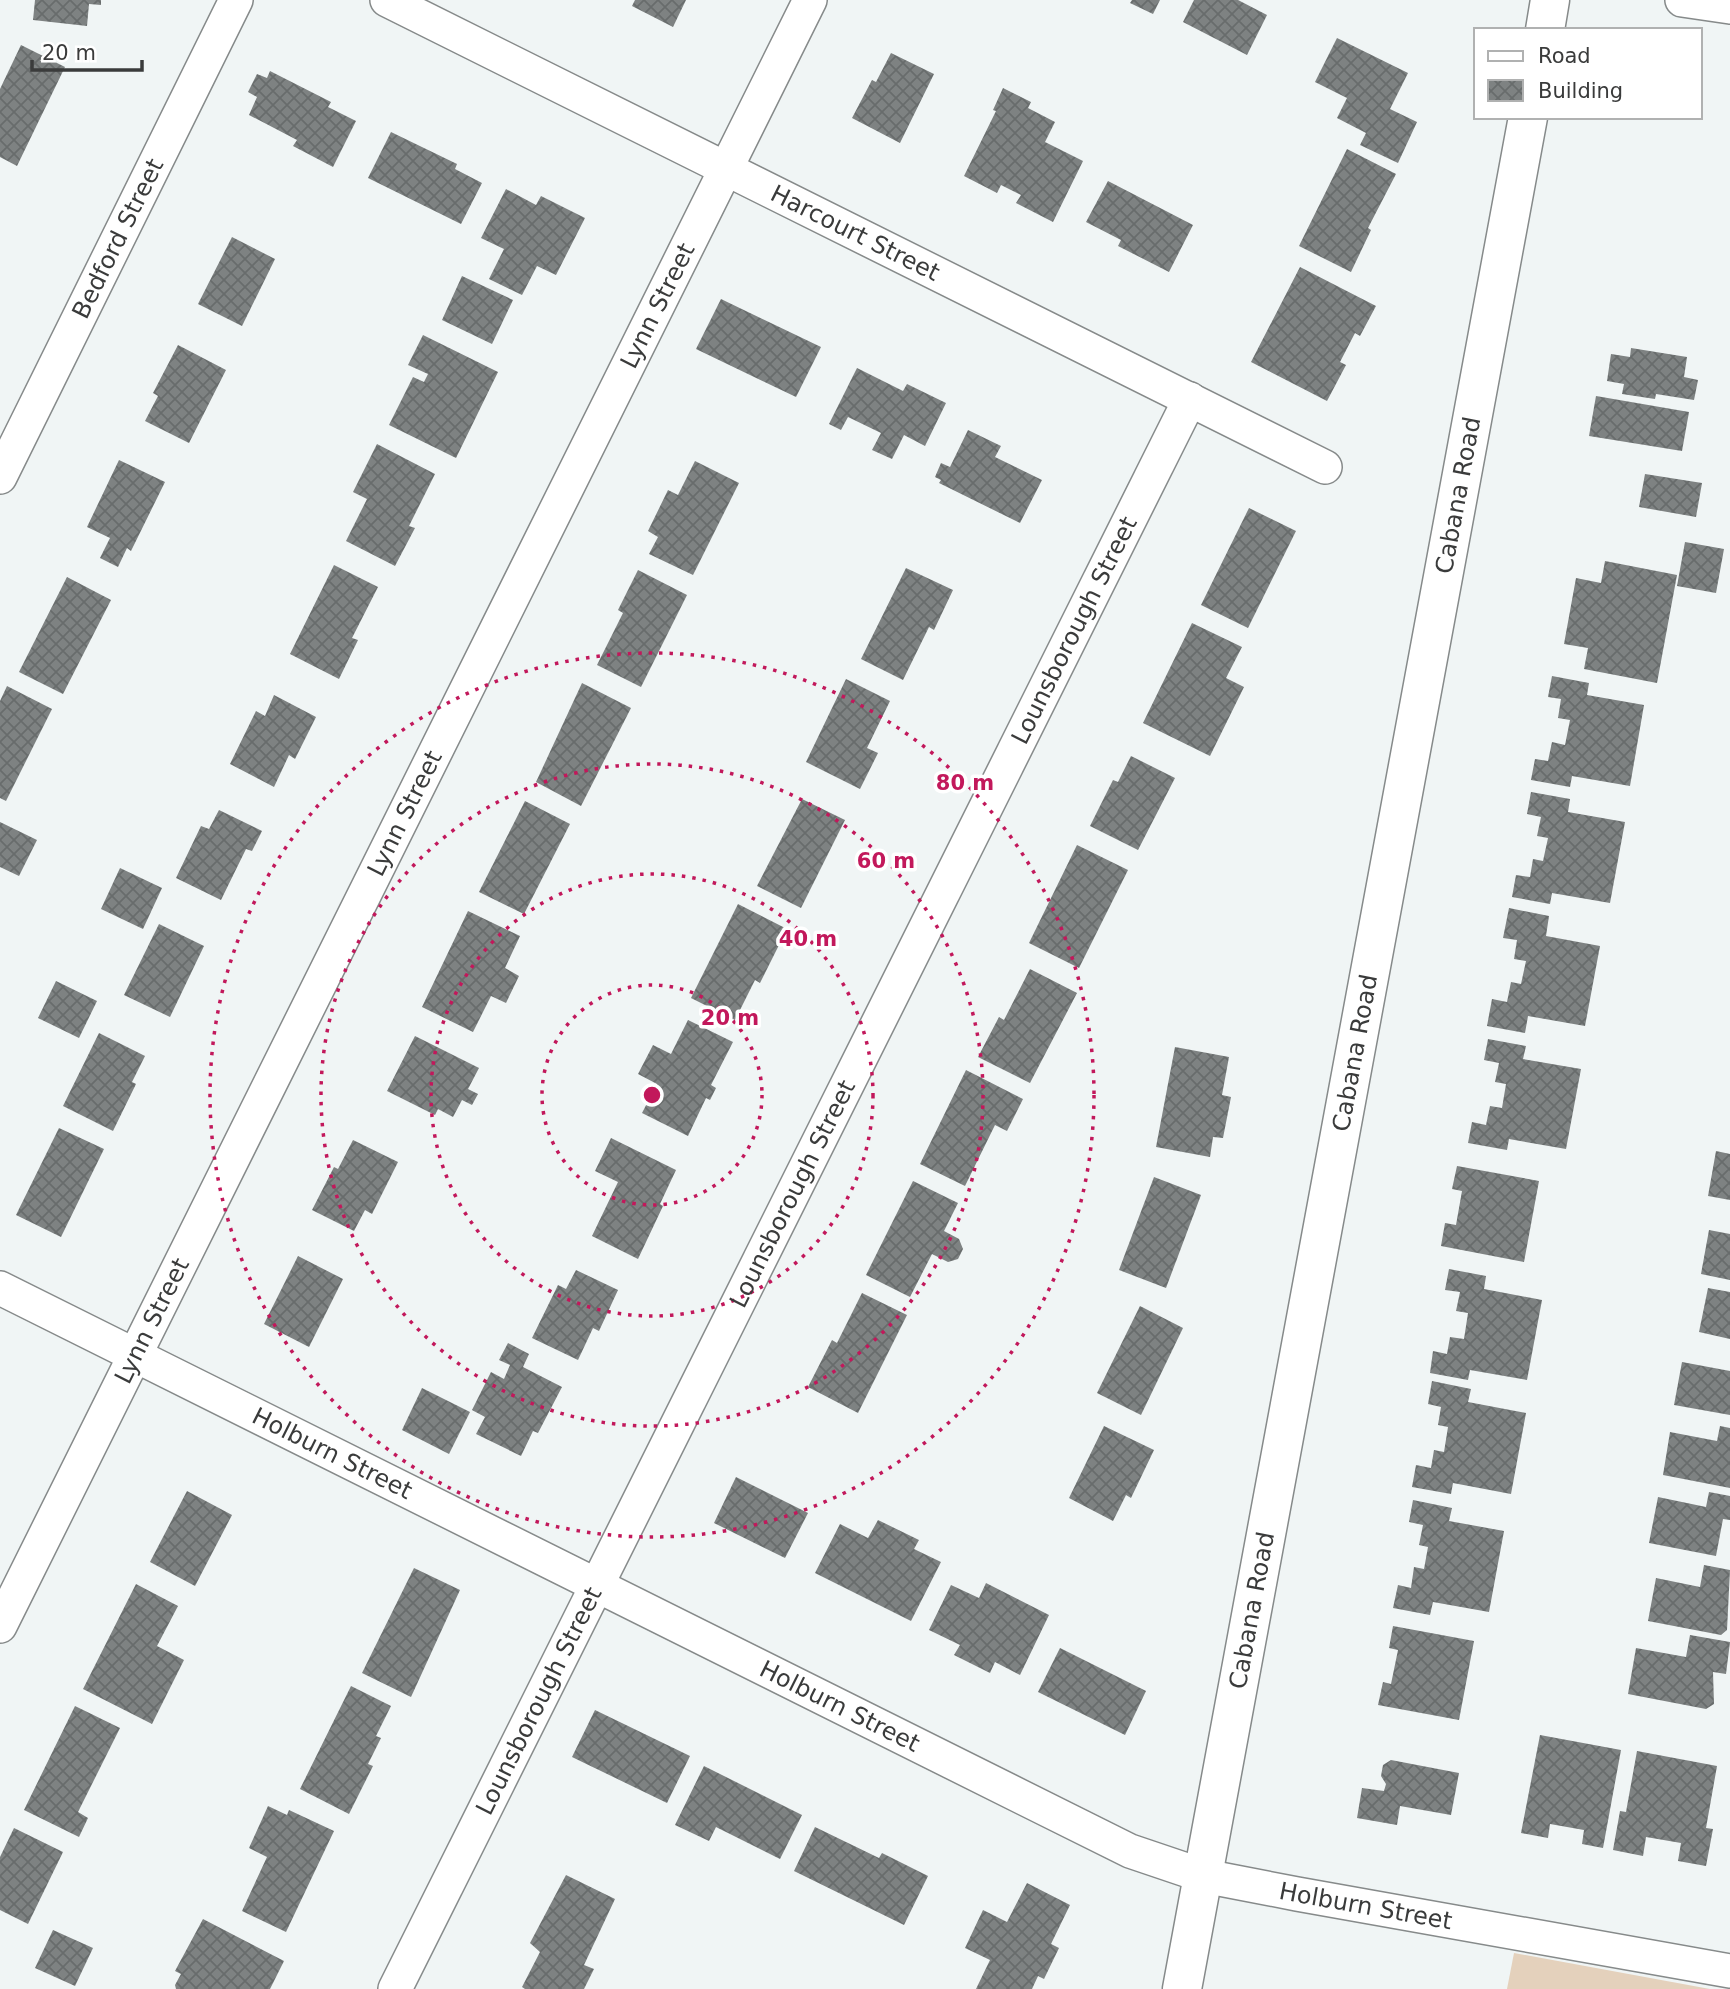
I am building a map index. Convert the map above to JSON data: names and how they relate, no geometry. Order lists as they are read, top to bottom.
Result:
{
  "streets": {
    "main road": ["Cabana Road"],
    "street": [
      "Harcourt Street",
      "Bedford Street",
      "Lynn Street",
      "Lounsborough Street",
      "Holburn Street"
    ]
  },
  "crossings": [
    ["Harcourt Street", "Lynn Street"],
    ["Harcourt Street", "Lounsborough Street"],
    ["Lynn Street", "Holburn Street"],
    ["Cabana Road", "Holburn Street"],
    ["Lounsborough Street", "Holburn Street"]
  ],
  "legend": ["Road", "Building"],
  "scale_bar": "20 m",
  "rings": [
    "80 m",
    "60 m",
    "40 m",
    "20 m"
  ]
}
